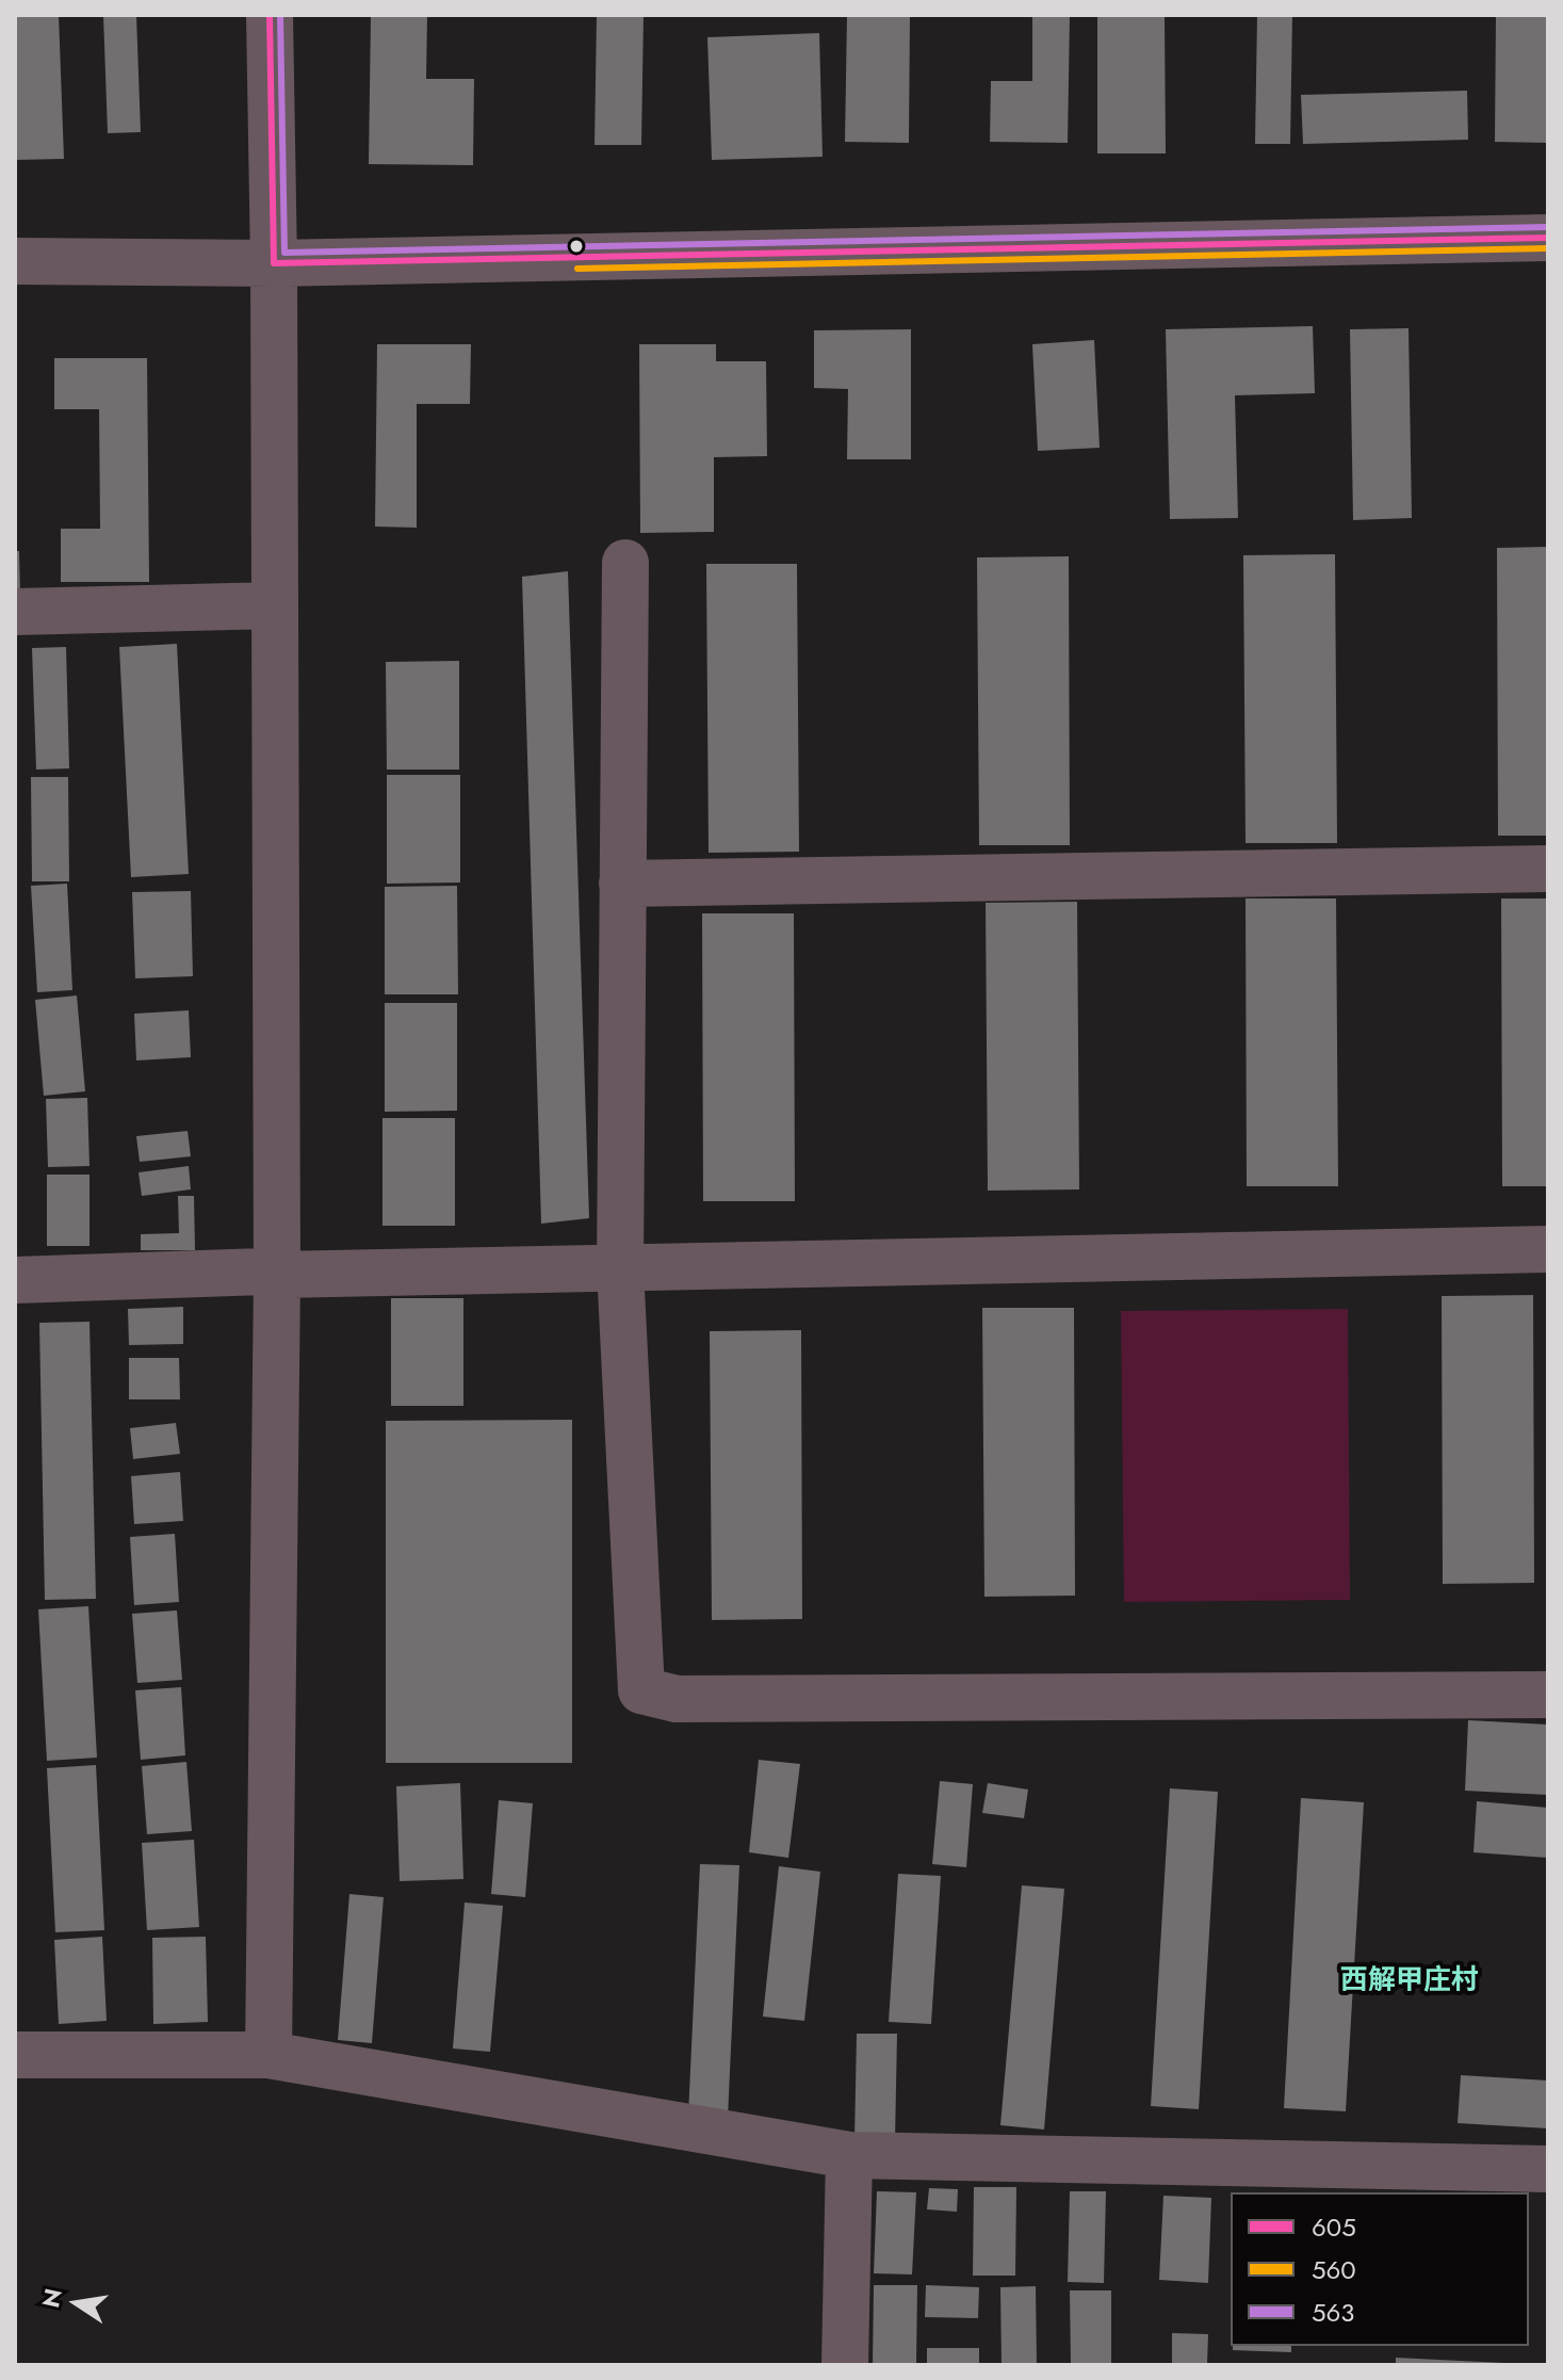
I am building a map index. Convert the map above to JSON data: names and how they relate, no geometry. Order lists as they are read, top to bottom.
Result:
{
  "districts": ["西解甲庄村"],
  "lines": ["transit line 605", "transit line 563", "transit line 560"],
  "legend": ["605", "560", "563"],
  "north": "left"
}
